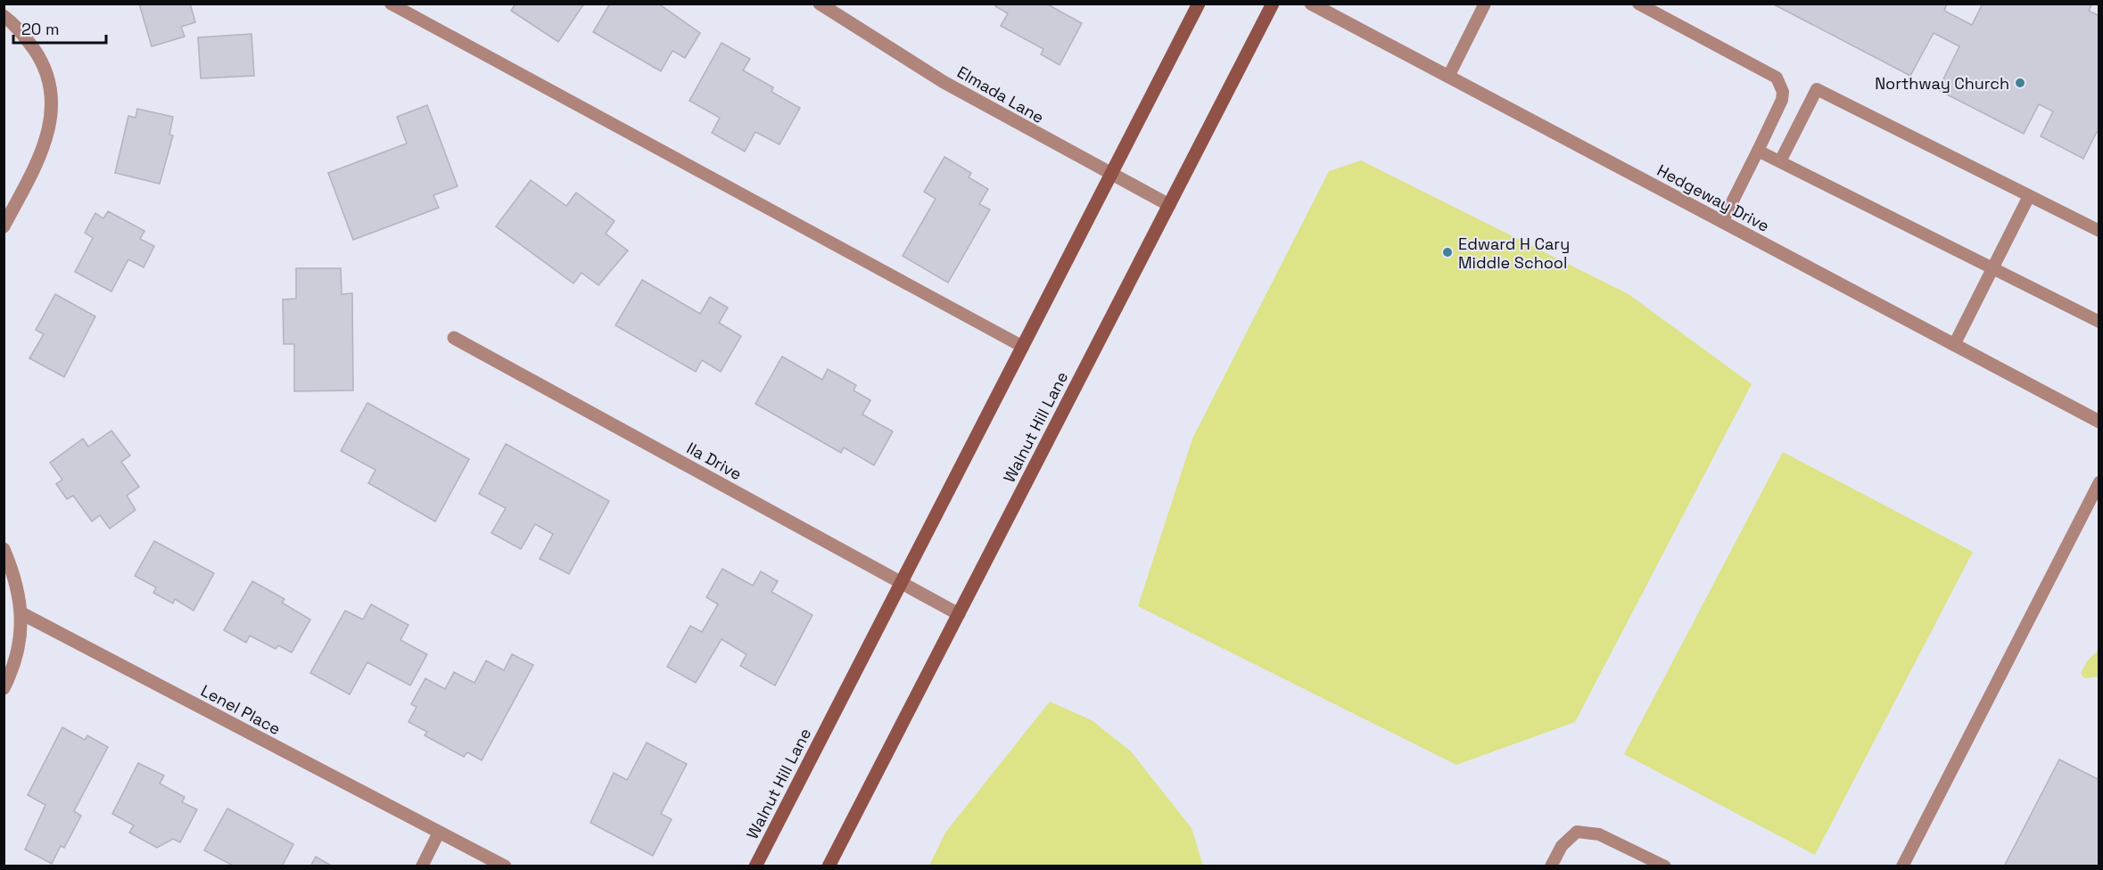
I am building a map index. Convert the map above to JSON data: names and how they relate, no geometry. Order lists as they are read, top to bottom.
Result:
{
  "streets": {
    "main road": ["Walnut Hill Lane"],
    "street": [
      "Elmada Lane",
      "Hedgeway Drive",
      "Ila Drive",
      "Lenel Place"
    ]
  },
  "crossings": [
    ["Elmada Lane", "Walnut Hill Lane"],
    ["Walnut Hill Lane", "Ila Drive"]
  ],
  "places": ["Northway Church", "Edward H Cary Middle School"],
  "scale_bar": "20 m"
}
